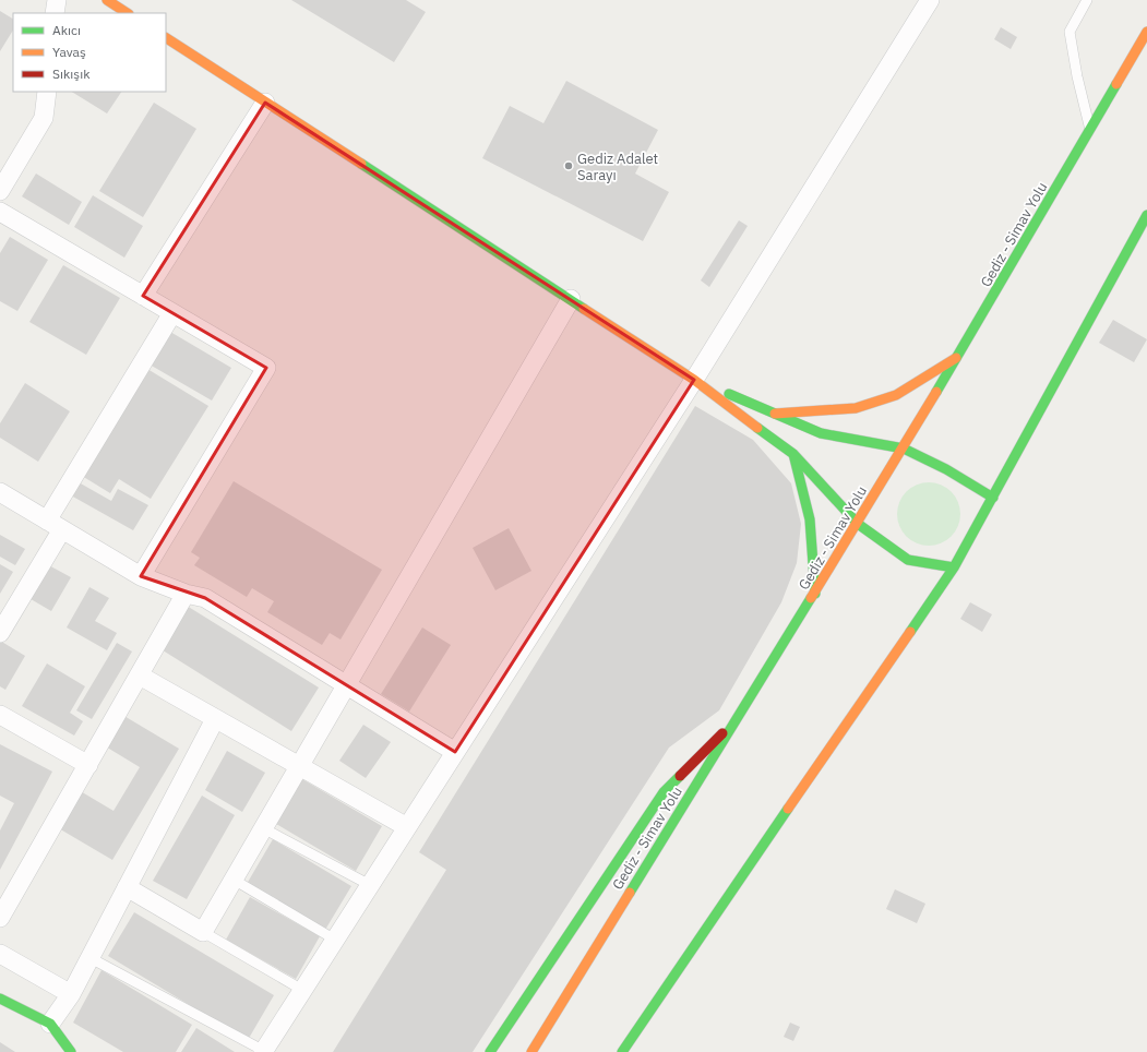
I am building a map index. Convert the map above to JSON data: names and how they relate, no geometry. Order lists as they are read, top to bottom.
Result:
{
  "streets": {
    "main road": ["Gediz - Simav Yolu"]
  },
  "places": ["Gediz Adalet Sarayı"],
  "legend": ["Akıcı", "Yavaş", "Sıkışık"]
}
